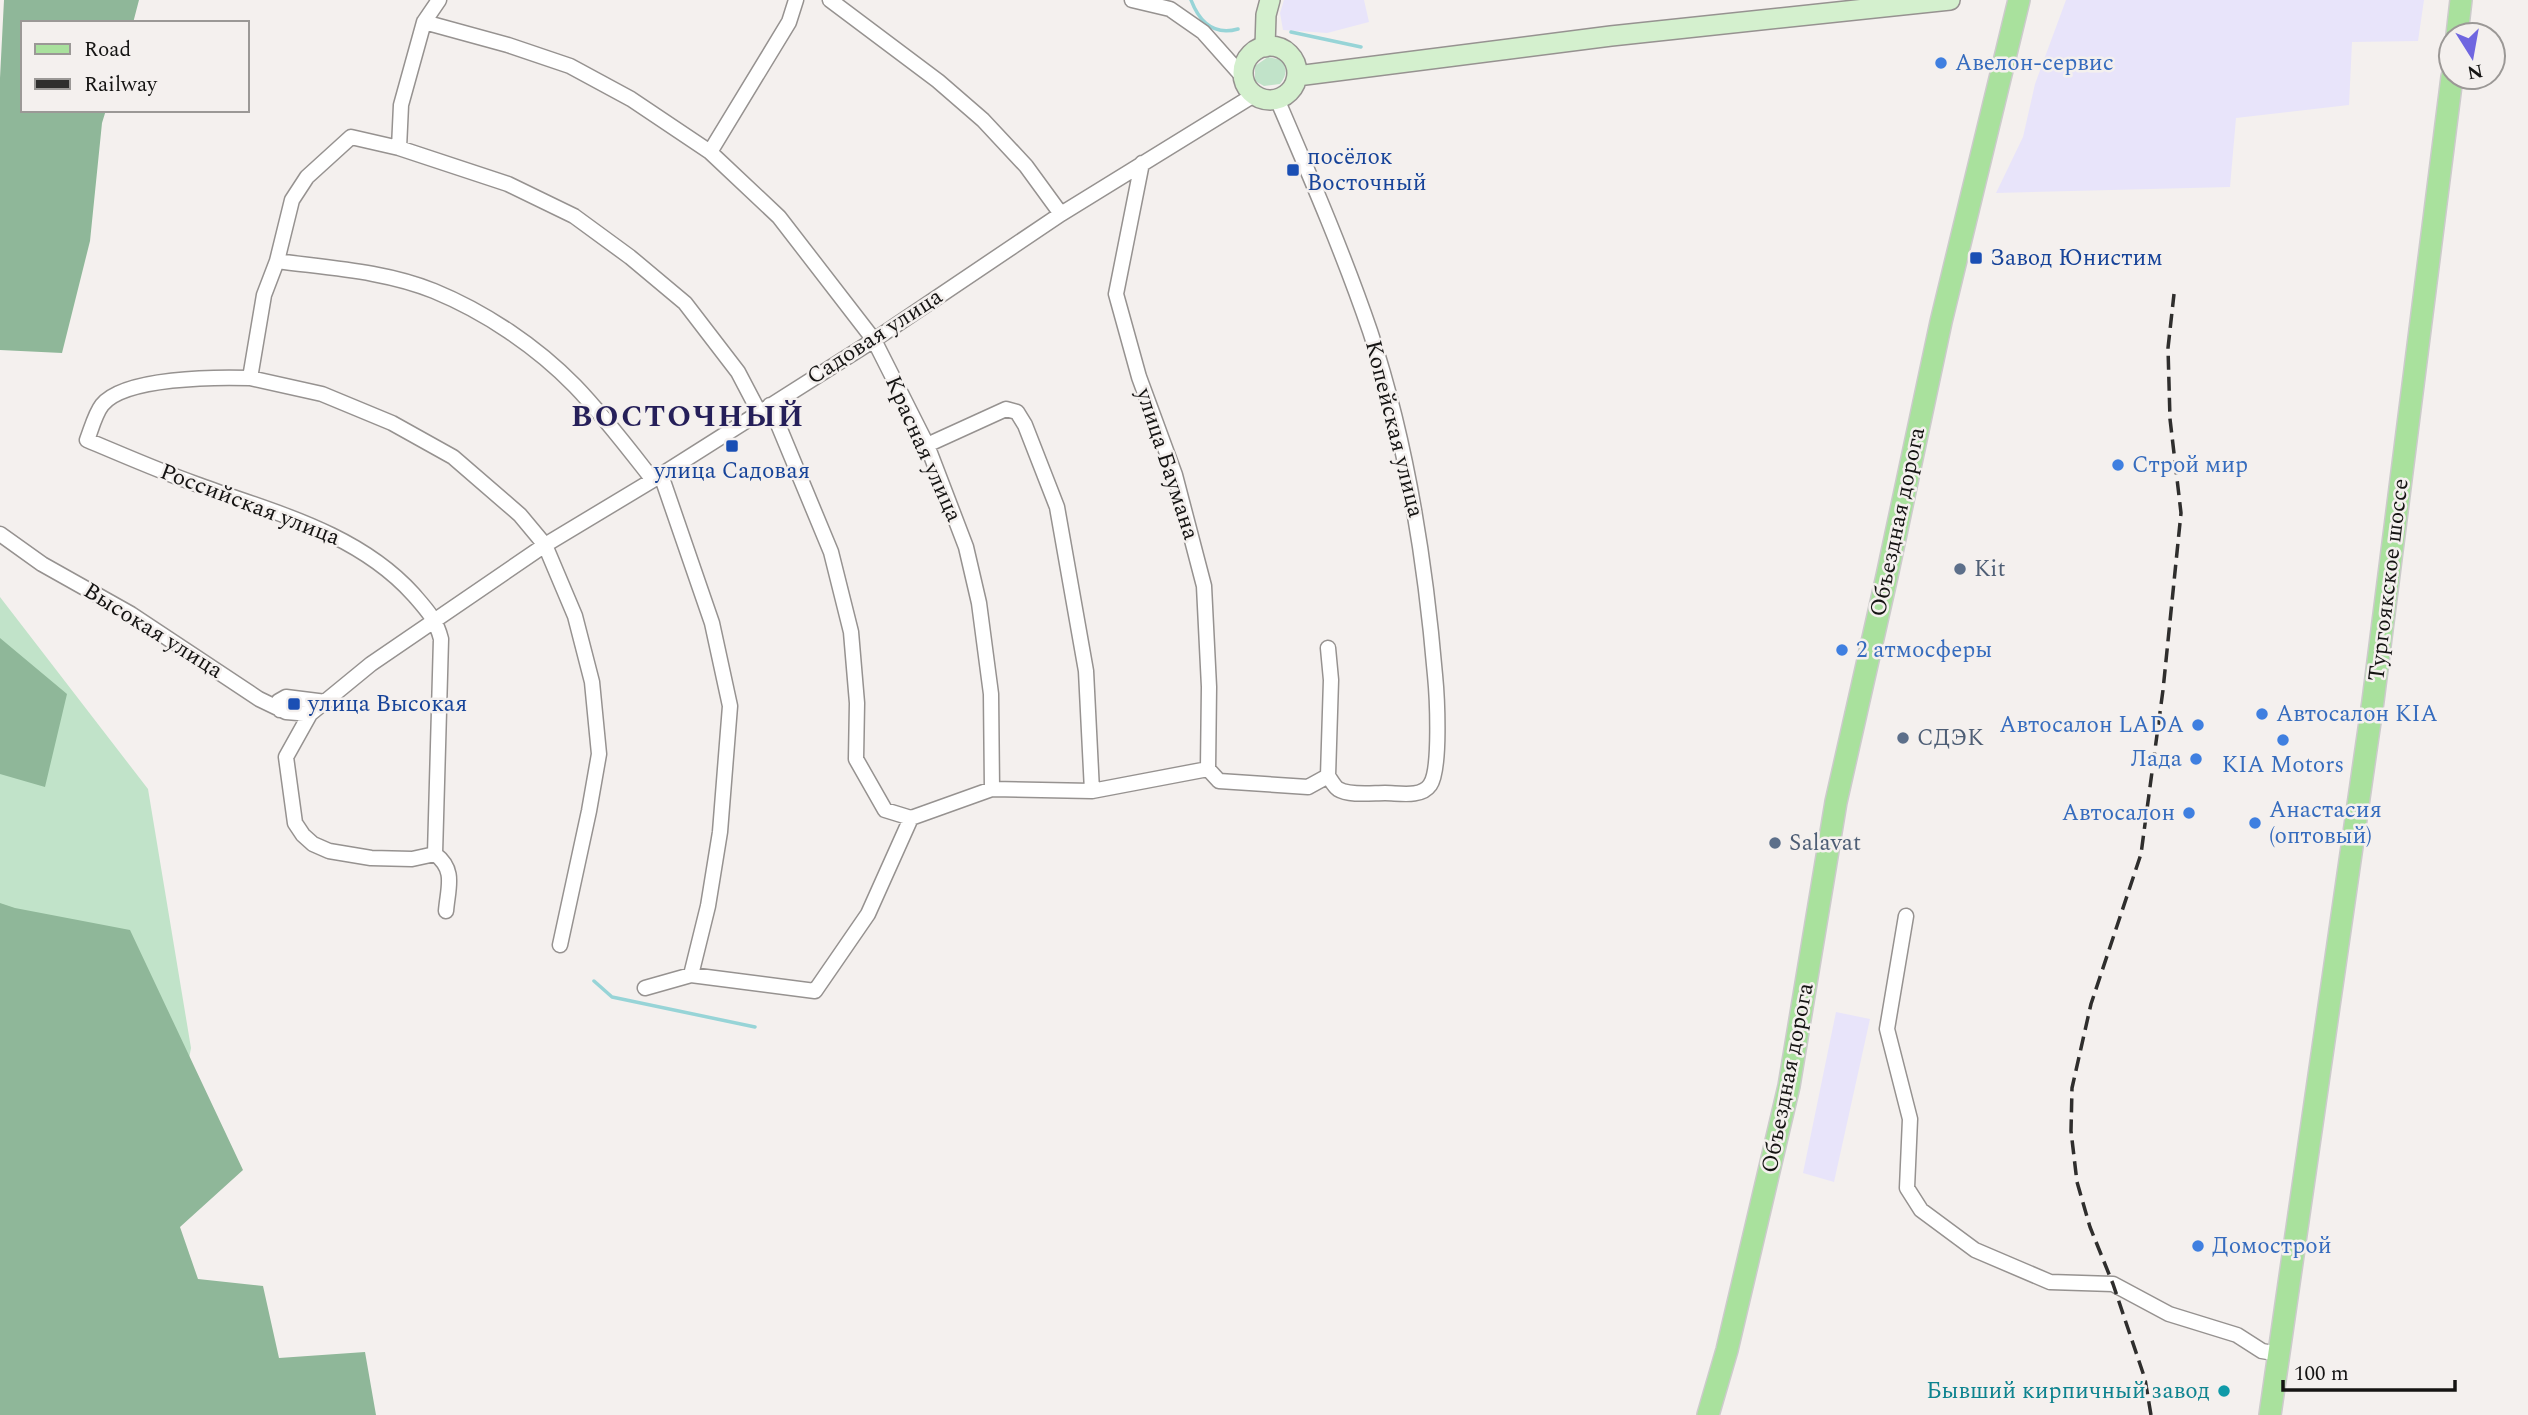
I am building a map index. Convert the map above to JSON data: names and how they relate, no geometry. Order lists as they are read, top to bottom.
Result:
{
  "streets": {
    "main road": ["Объездная дорога", "Тургоякское шоссе"],
    "street": [
      "Садовая улица",
      "Копейская улица",
      "Красная улица",
      "улица Баумана",
      "Российская улица",
      "Высокая улица"
    ]
  },
  "crossings": [
    ["Садовая улица", "Копейская улица"],
    ["Садовая улица", "Красная улица"],
    ["Садовая улица", "улица Баумана"],
    ["Садовая улица", "Российская улица"],
    ["Садовая улица", "Высокая улица"]
  ],
  "districts": ["ВОСТОЧНЫЙ"],
  "places": {
    "other": [
      "Авелон-сервис",
      "Строй мир",
      "Kit",
      "2 атмосферы",
      "Автосалон KIA",
      "Автосалон LADA",
      "СДЭК",
      "KIA Motors",
      "Лада",
      "Автосалон",
      "Анастасия (оптовый)",
      "Salavat",
      "Домострой",
      "Бывший кирпичный завод"
    ],
    "transit": [
      "посёлок Восточный",
      "Завод Юнистим",
      "улица Садовая",
      "улица Высокая"
    ]
  },
  "legend": ["Road", "Railway"],
  "scale_bar": "100 m",
  "north": "bottom"
}
